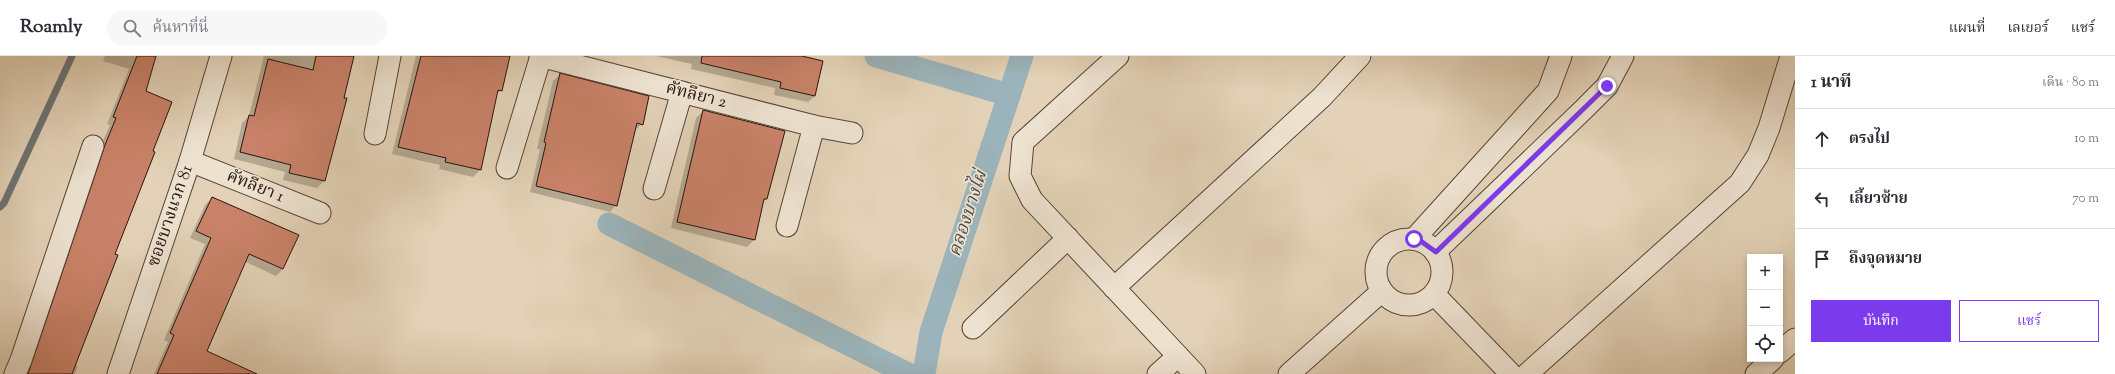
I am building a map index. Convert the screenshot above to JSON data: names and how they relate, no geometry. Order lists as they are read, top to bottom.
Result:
{
  "streets": {
    "street": ["คัทลียา 2", "คัทลียา 1", "ซอยบางแวก 81"]
  },
  "crossings": [
    ["คัทลียา 1", "ซอยบางแวก 81"]
  ],
  "water": ["คลองบางไผ่"],
  "page": {
    "header": "Roamly",
    "search": "ค้นหาที่นี่",
    "nav": ["แผนที่", "เลเยอร์", "แชร์"],
    "heading": ["1 นาที", "เดิน · 80 m"],
    "list": [
      ["ตรงไป", "10 m"],
      ["เลี้ยวซ้าย", "70 m"],
      "ถึงจุดหมาย"
    ],
    "map_buttons": ["+", "−"],
    "buttons": ["บันทึก", "แชร์"]
  }
}
